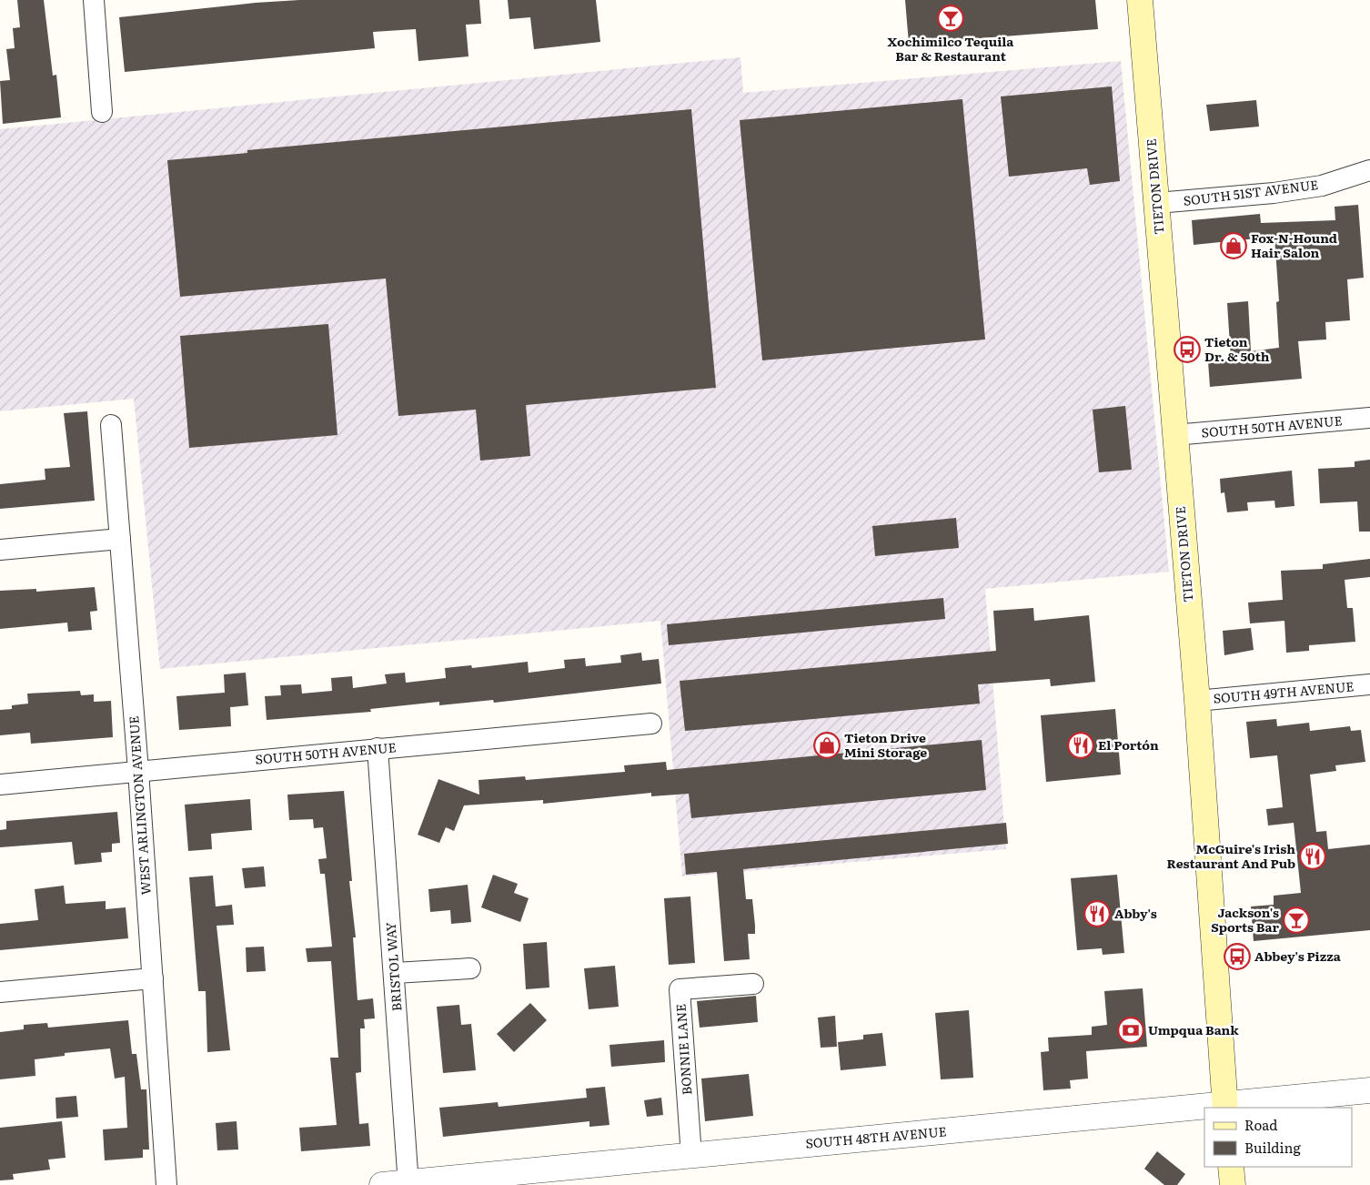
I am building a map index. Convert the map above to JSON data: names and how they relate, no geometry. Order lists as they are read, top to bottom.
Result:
{
  "streets": {
    "main road": ["TIETON DRIVE"],
    "street": [
      "SOUTH 51ST AVENUE",
      "SOUTH 50TH AVENUE",
      "SOUTH 49TH AVENUE",
      "WEST ARLINGTON AVENUE",
      "BRISTOL WAY",
      "BONNIE LANE",
      "SOUTH 48TH AVENUE"
    ]
  },
  "crossings": [
    ["TIETON DRIVE", "SOUTH 51ST AVENUE"],
    ["TIETON DRIVE", "SOUTH 50TH AVENUE"],
    ["TIETON DRIVE", "SOUTH 49TH AVENUE"],
    ["TIETON DRIVE", "SOUTH 48TH AVENUE"],
    ["SOUTH 50TH AVENUE", "WEST ARLINGTON AVENUE"],
    ["SOUTH 50TH AVENUE", "BRISTOL WAY"],
    ["BRISTOL WAY", "SOUTH 48TH AVENUE"],
    ["BONNIE LANE", "SOUTH 48TH AVENUE"]
  ],
  "places": {
    "bar": ["Xochimilco Tequila Bar & Restaurant", "Jackson's Sports Bar"],
    "shop": ["Fox-N-Hound Hair Salon", "Tieton Drive Mini Storage"],
    "bus stop": ["Tieton Dr. & 50th", "Abbey's Pizza"],
    "restaurant": ["El Portón", "McGuire's Irish Restaurant And Pub", "Abby's"],
    "bank": ["Umpqua Bank"]
  },
  "legend": ["Road", "Building"]
}
